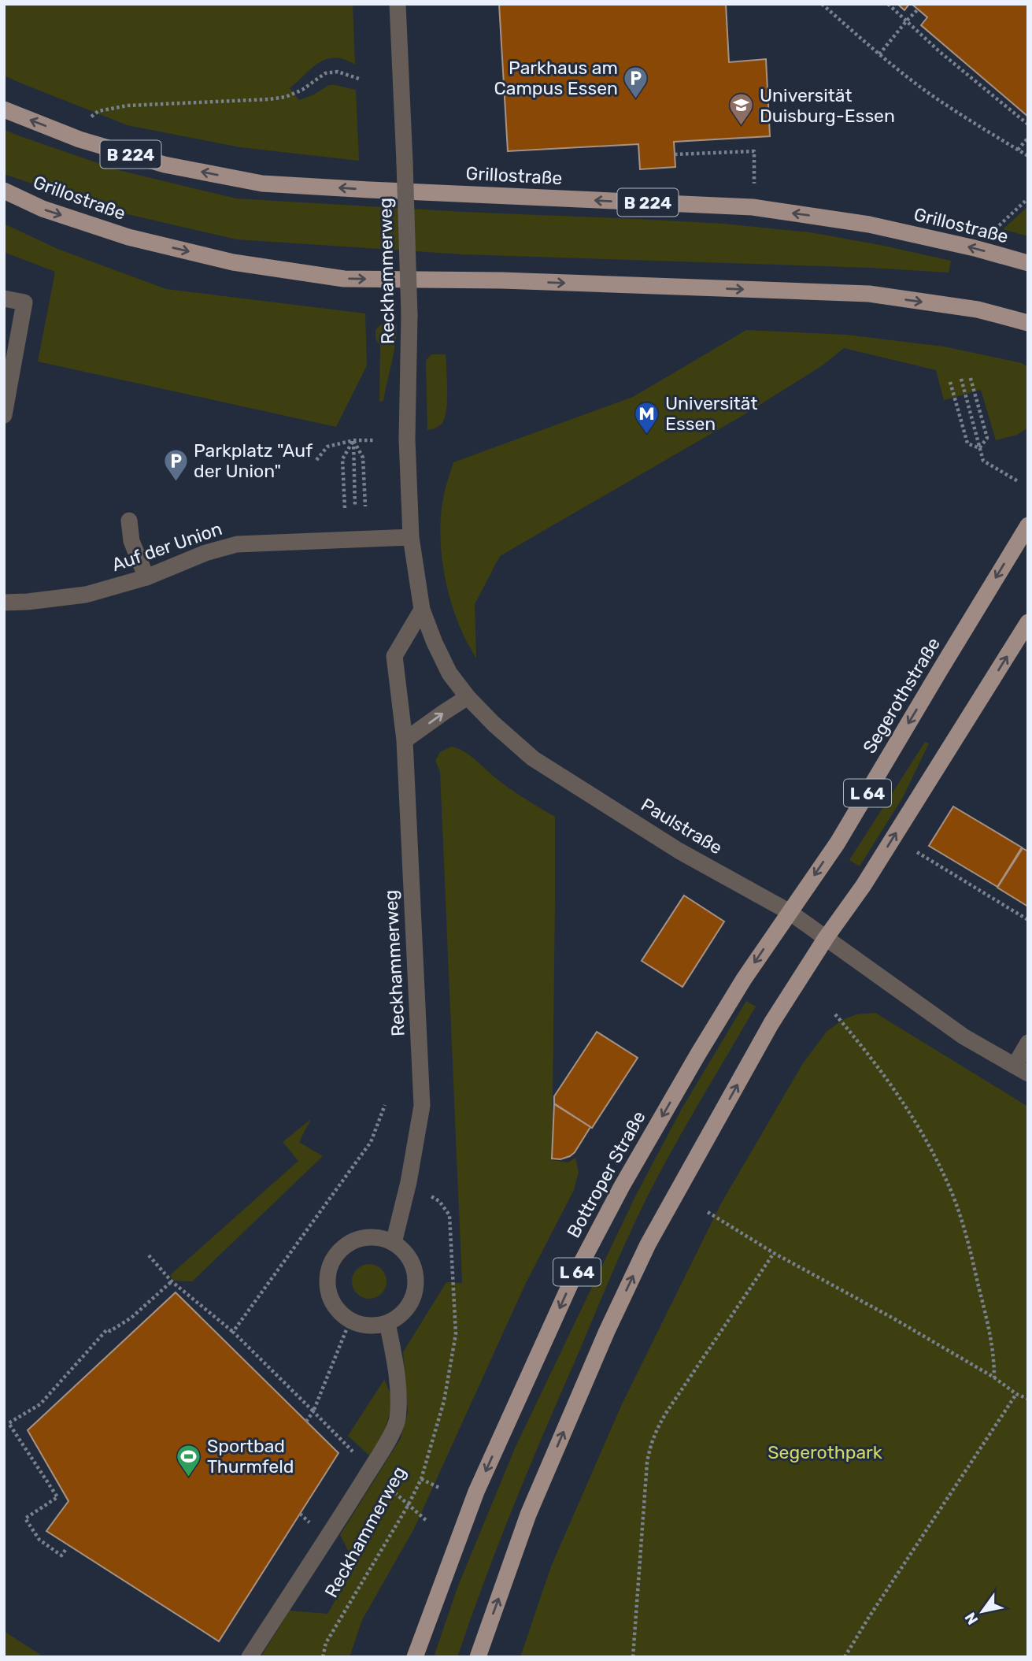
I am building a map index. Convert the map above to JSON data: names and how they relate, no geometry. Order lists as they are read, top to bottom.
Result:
{
  "streets": {
    "main road": [
      "B 224",
      "Grillostraße",
      "Segerothstraße",
      "L 64",
      "Bottroper Straße"
    ],
    "street": ["Reckhammerweg", "Auf der Union", "Paulstraße"]
  },
  "crossings": [
    ["Reckhammerweg", "Auf der Union"],
    ["Reckhammerweg", "Paulstraße"],
    ["Auf der Union", "Paulstraße"],
    ["Segerothstraße", "Paulstraße"],
    ["Segerothstraße", "Bottroper Straße"],
    ["L 64", "Paulstraße"],
    ["Paulstraße", "Bottroper Straße"]
  ],
  "parks": ["Segerothpark"],
  "places": {
    "parking": ["Parkhaus am Campus Essen", "Parkplatz \"Auf der Union\""],
    "school or university": ["Universität Duisburg-Essen"],
    "metro station": ["Universität Essen"],
    "sports": ["Sportbad Thurmfeld"]
  },
  "north": "bottom left"
}
